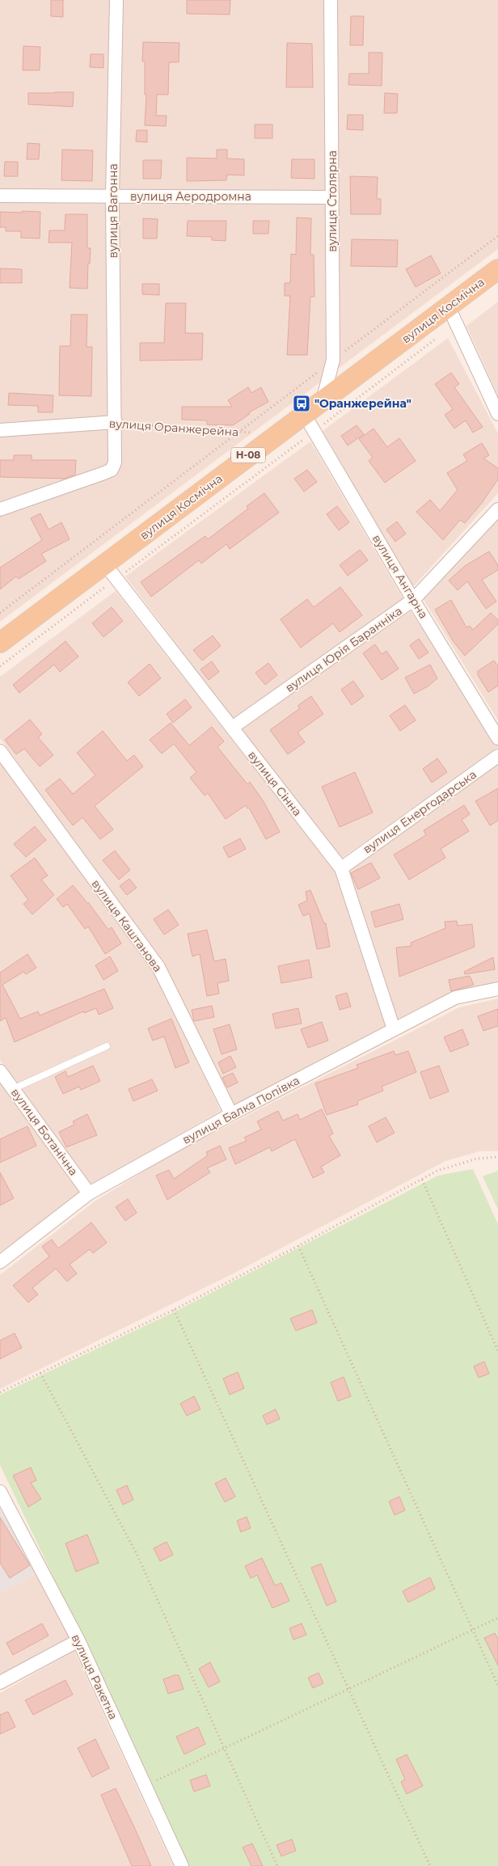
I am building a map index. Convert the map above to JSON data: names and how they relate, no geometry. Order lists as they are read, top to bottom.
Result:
{
  "streets": {
    "main road": ["вулиця Космічна", "Н-08"],
    "street": [
      "вулиця Аеродромна",
      "вулиця Столярна",
      "вулиця Вагонна",
      "вулиця Оранжерейна",
      "вулиця Ангарна",
      "вулиця Юрія Баранніка",
      "вулиця Сінна",
      "вулиця Енергодарська",
      "вулиця Каштанова",
      "вулиця Балка Попівка",
      "вулиця Ботанічна",
      "вулиця Ракетна"
    ]
  },
  "crossings": [
    ["вулиця Аеродромна", "вулиця Столярна"],
    ["вулиця Аеродромна", "вулиця Вагонна"],
    ["вулиця Столярна", "вулиця Космічна"],
    ["вулиця Вагонна", "вулиця Оранжерейна"],
    ["вулиця Космічна", "вулиця Оранжерейна"],
    ["вулиця Космічна", "вулиця Ангарна"],
    ["вулиця Космічна", "вулиця Сінна"],
    ["вулиця Ангарна", "вулиця Юрія Баранніка"],
    ["вулиця Юрія Баранніка", "вулиця Сінна"],
    ["вулиця Сінна", "вулиця Енергодарська"],
    ["вулиця Сінна", "вулиця Балка Попівка"],
    ["вулиця Каштанова", "вулиця Балка Попівка"],
    ["вулиця Балка Попівка", "вулиця Ботанічна"]
  ],
  "places": {
    "bus stop": ["\"Оранжерейна\""]
  }
}
